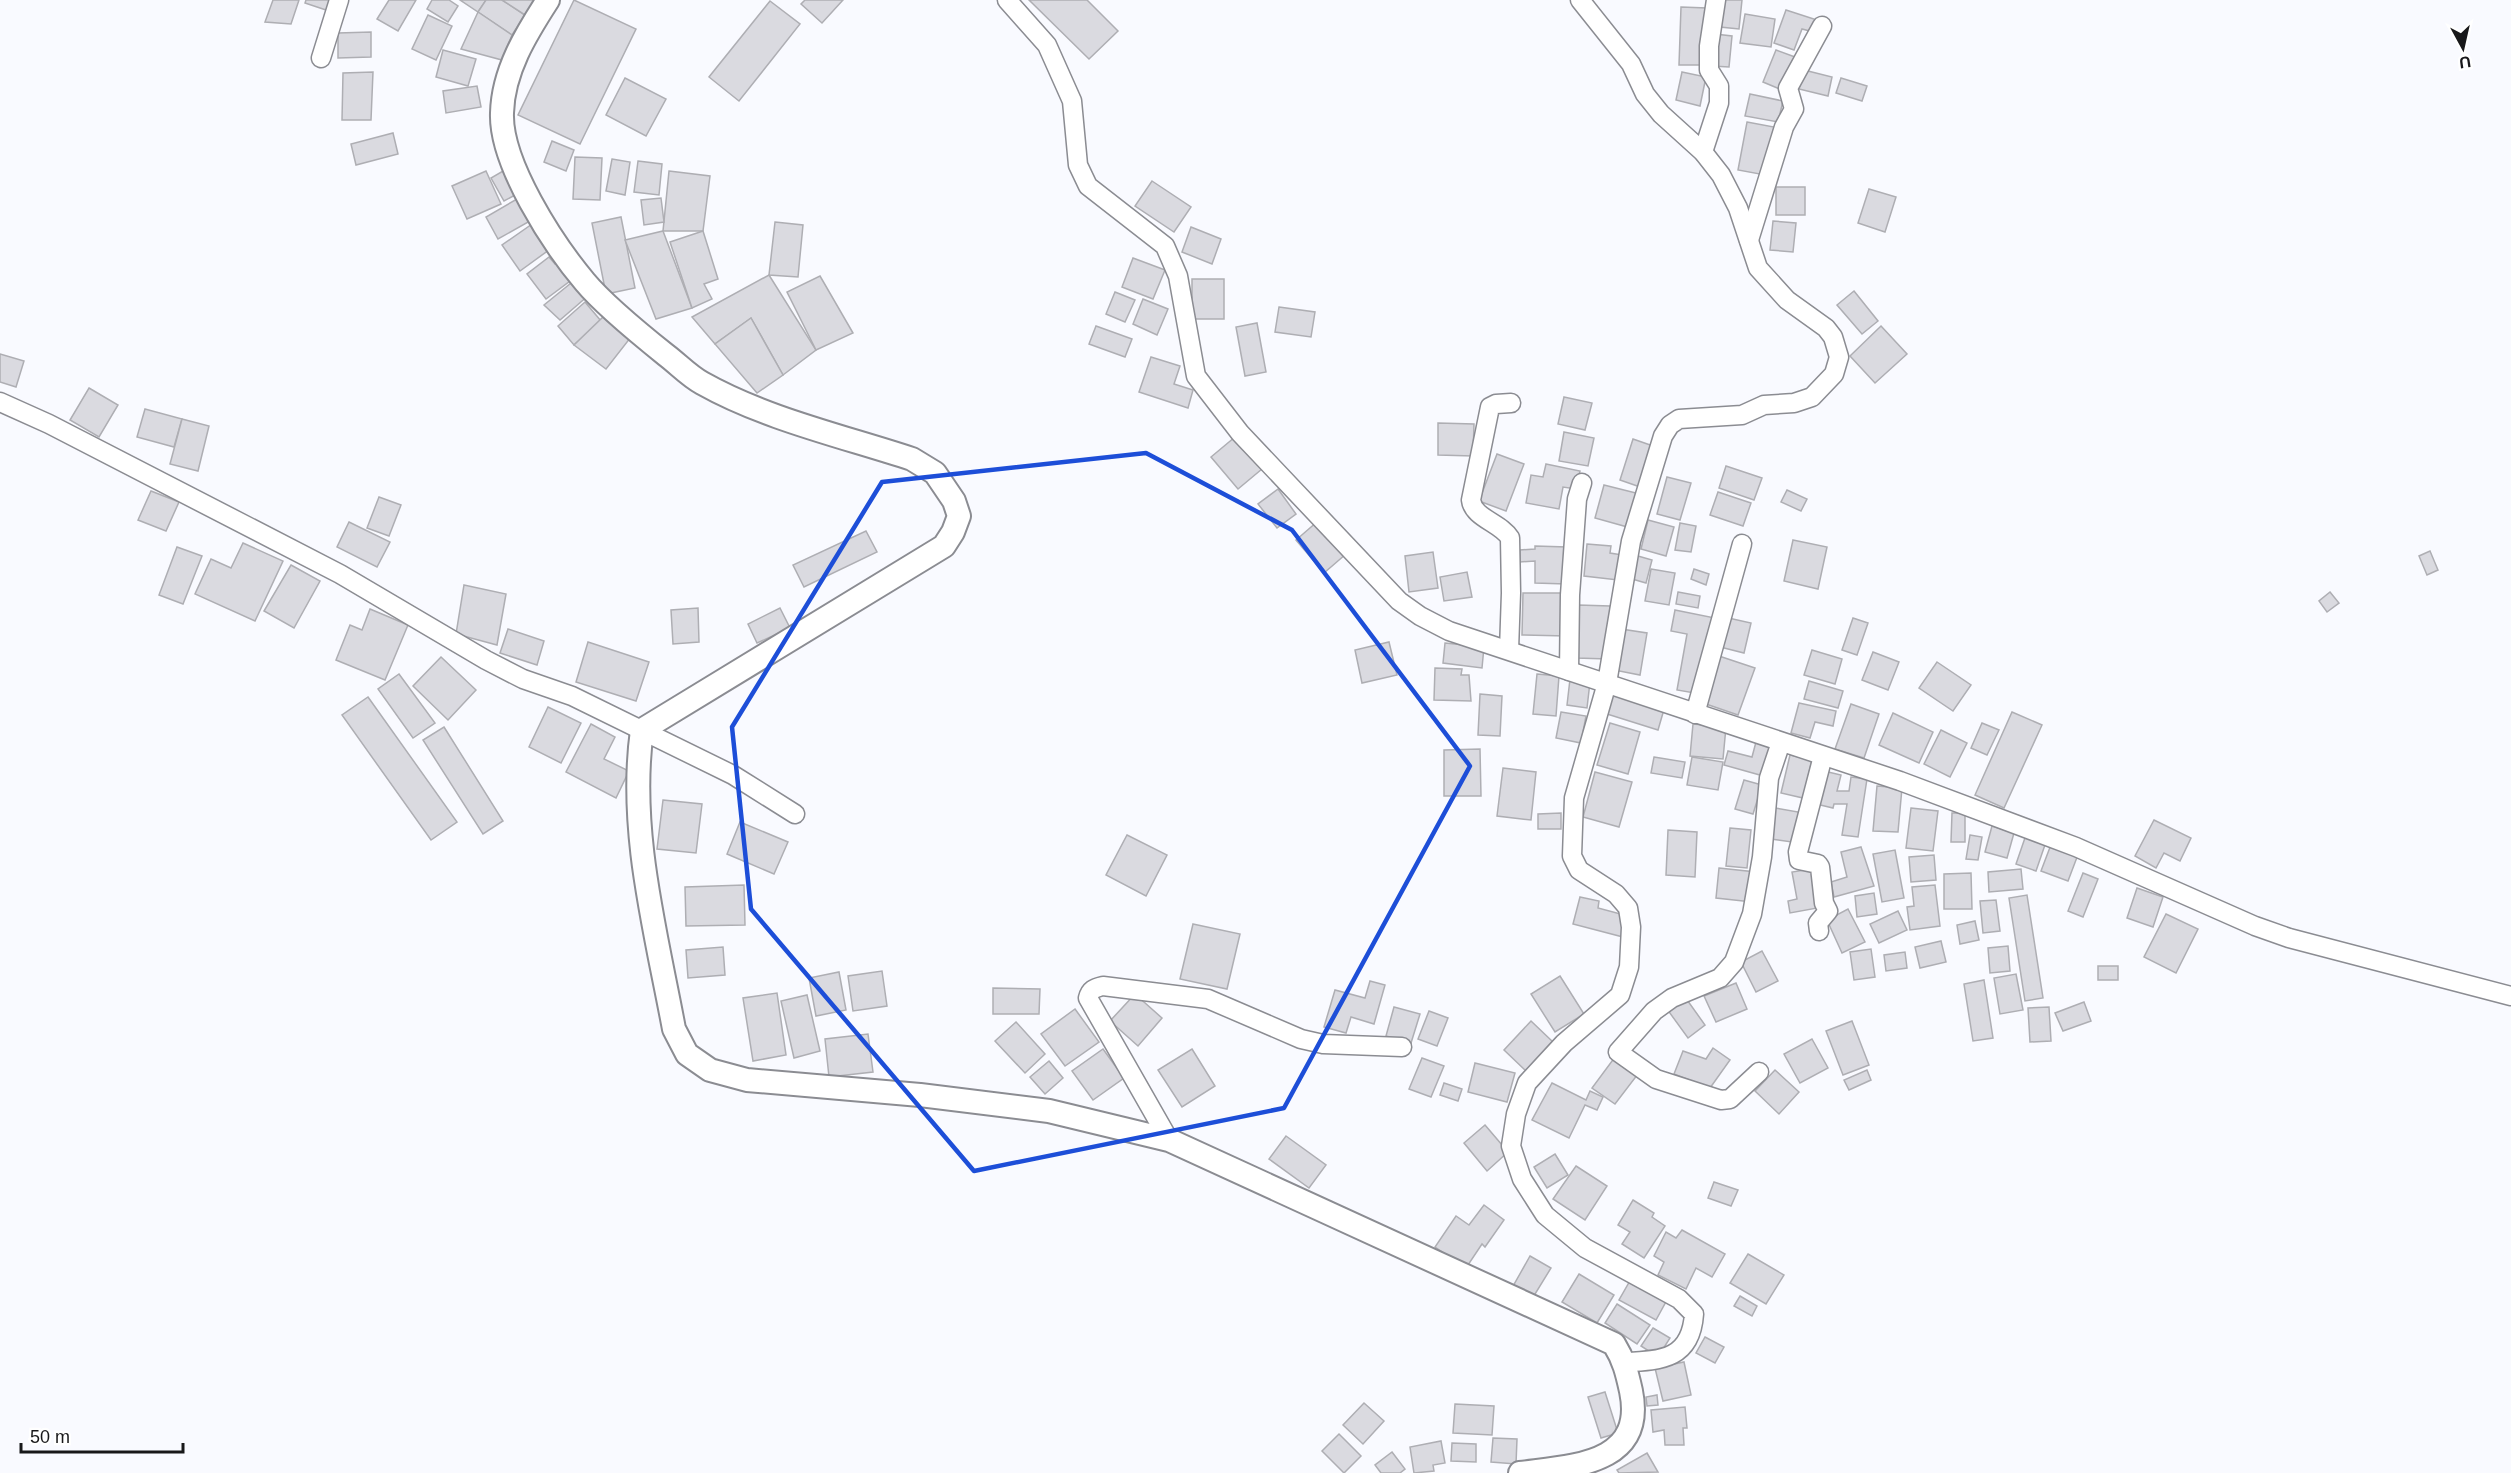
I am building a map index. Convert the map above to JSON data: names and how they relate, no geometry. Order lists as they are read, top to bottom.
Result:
{
  "scale_bar": "50 m",
  "north": "bottom"
}
